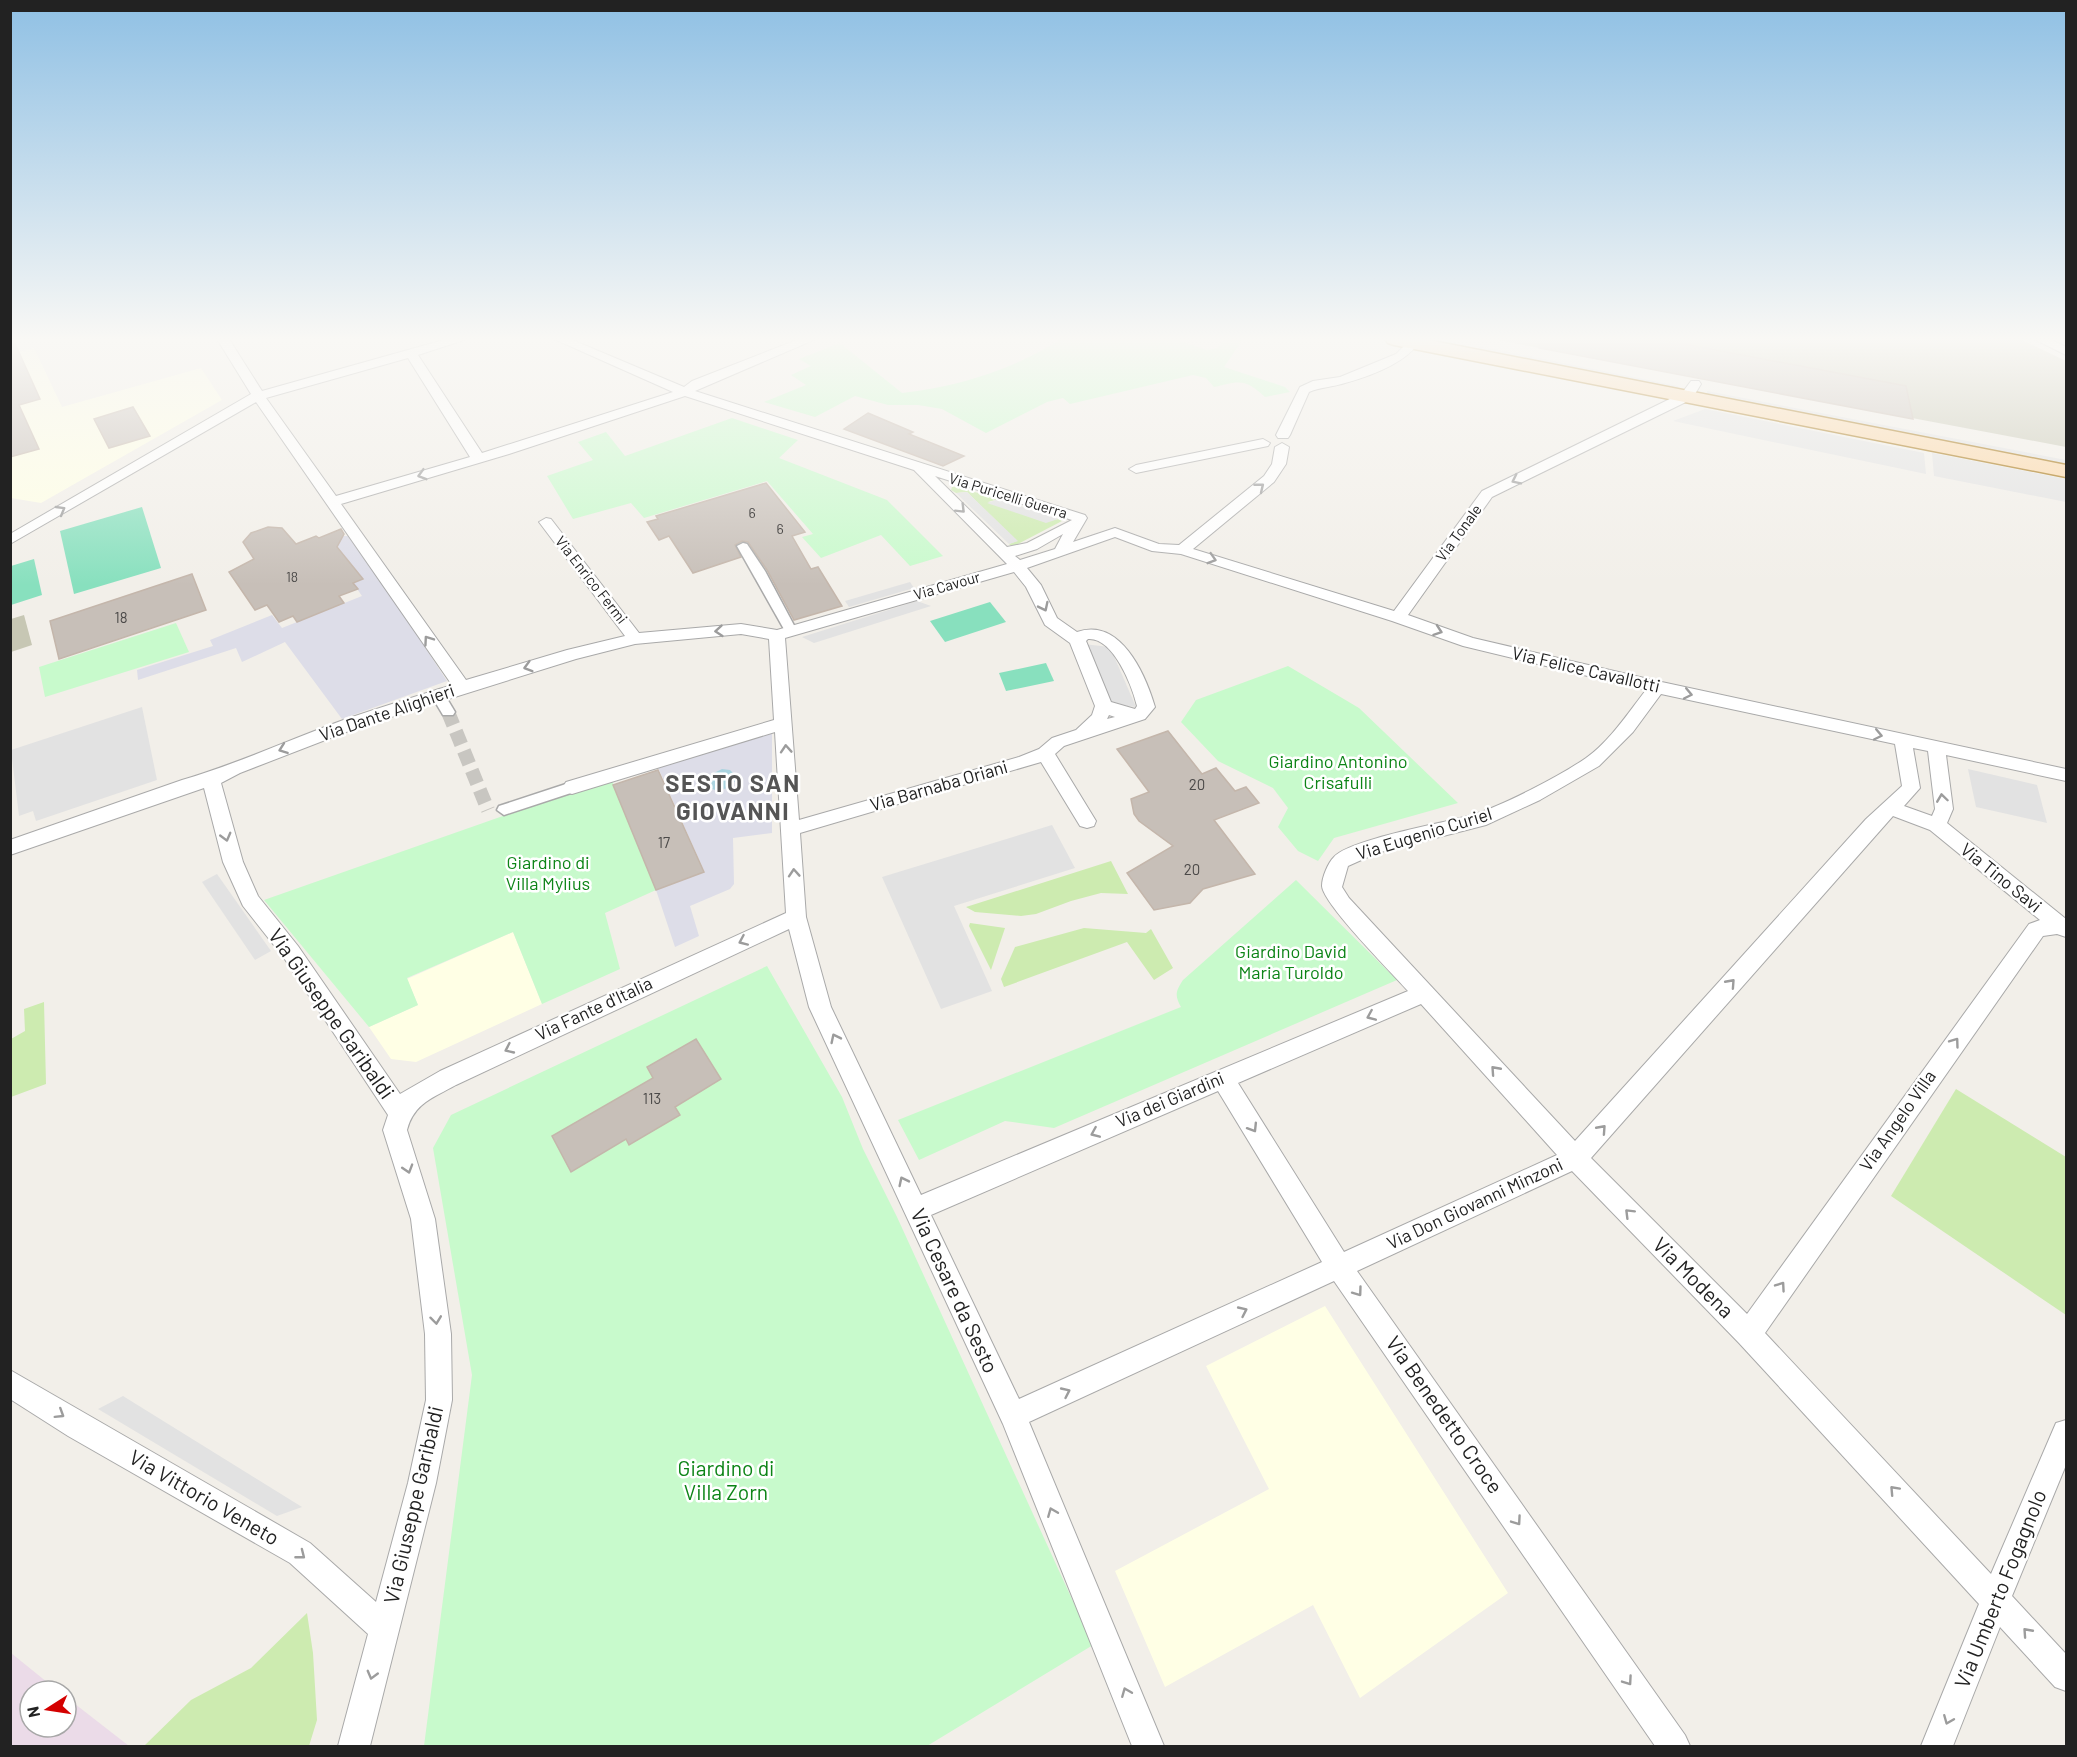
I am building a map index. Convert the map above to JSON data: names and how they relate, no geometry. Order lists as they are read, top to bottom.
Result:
{
  "streets": {
    "street": [
      "Via Puricelli Guerra",
      "Via Tonale",
      "Via Enrico Fermi",
      "Via Cavour",
      "Via Felice Cavallotti",
      "Via Dante Alighieri",
      "Via Barnaba Oriani",
      "Via Eugenio Curiel",
      "Via Tino Savi",
      "Via Fante d'Italia",
      "Via Giuseppe Garibaldi",
      "Via dei Giardini",
      "Via Angelo Villa",
      "Via Don Giovanni Minzoni",
      "Via Modena",
      "Via Cesare da Sesto",
      "Via Benedetto Croce",
      "Via Vittorio Veneto",
      "Via Umberto Fogagnolo"
    ]
  },
  "crossings": [
    ["Via Puricelli Guerra", "Via Cavour"],
    ["Via Tonale", "Via Felice Cavallotti"],
    ["Via Enrico Fermi", "Via Dante Alighieri"],
    ["Via Cavour", "Via Felice Cavallotti"],
    ["Via Cavour", "Via Dante Alighieri"],
    ["Via Cavour", "Via Cesare da Sesto"],
    ["Via Felice Cavallotti", "Via Eugenio Curiel"],
    ["Via Felice Cavallotti", "Via Don Giovanni Minzoni"],
    ["Via Dante Alighieri", "Via Giuseppe Garibaldi"],
    ["Via Dante Alighieri", "Via Cesare da Sesto"],
    ["Via Barnaba Oriani", "Via Cesare da Sesto"],
    ["Via Eugenio Curiel", "Via Modena"],
    ["Via Tino Savi", "Via Angelo Villa"],
    ["Via Fante d'Italia", "Via Giuseppe Garibaldi"],
    ["Via Fante d'Italia", "Via Cesare da Sesto"],
    ["Via Giuseppe Garibaldi", "Via Vittorio Veneto"],
    ["Via dei Giardini", "Via Modena"],
    ["Via dei Giardini", "Via Cesare da Sesto"],
    ["Via dei Giardini", "Via Benedetto Croce"],
    ["Via Angelo Villa", "Via Modena"],
    ["Via Don Giovanni Minzoni", "Via Modena"],
    ["Via Don Giovanni Minzoni", "Via Cesare da Sesto"],
    ["Via Don Giovanni Minzoni", "Via Benedetto Croce"],
    ["Via Modena", "Via Umberto Fogagnolo"]
  ],
  "one_way": [
    "Via Tonale",
    "Via Felice Cavallotti",
    "Via Fante d'Italia",
    "Via Giuseppe Garibaldi",
    "Via dei Giardini",
    "Via Angelo Villa",
    "Via Don Giovanni Minzoni",
    "Via Modena",
    "Via Cesare da Sesto",
    "Via Benedetto Croce",
    "Via Vittorio Veneto",
    "Via Umberto Fogagnolo"
  ],
  "districts": ["SESTO SAN GIOVANNI"],
  "parks": [
    "Giardino Antonino Crisafulli",
    "Giardino di Villa Mylius",
    "Giardino David Maria Turoldo",
    "Giardino di Villa Zorn"
  ],
  "house_numbers": [
    "6",
    "6",
    "18",
    "18",
    "20",
    "17",
    "20",
    "113"
  ],
  "north": "left"
}
